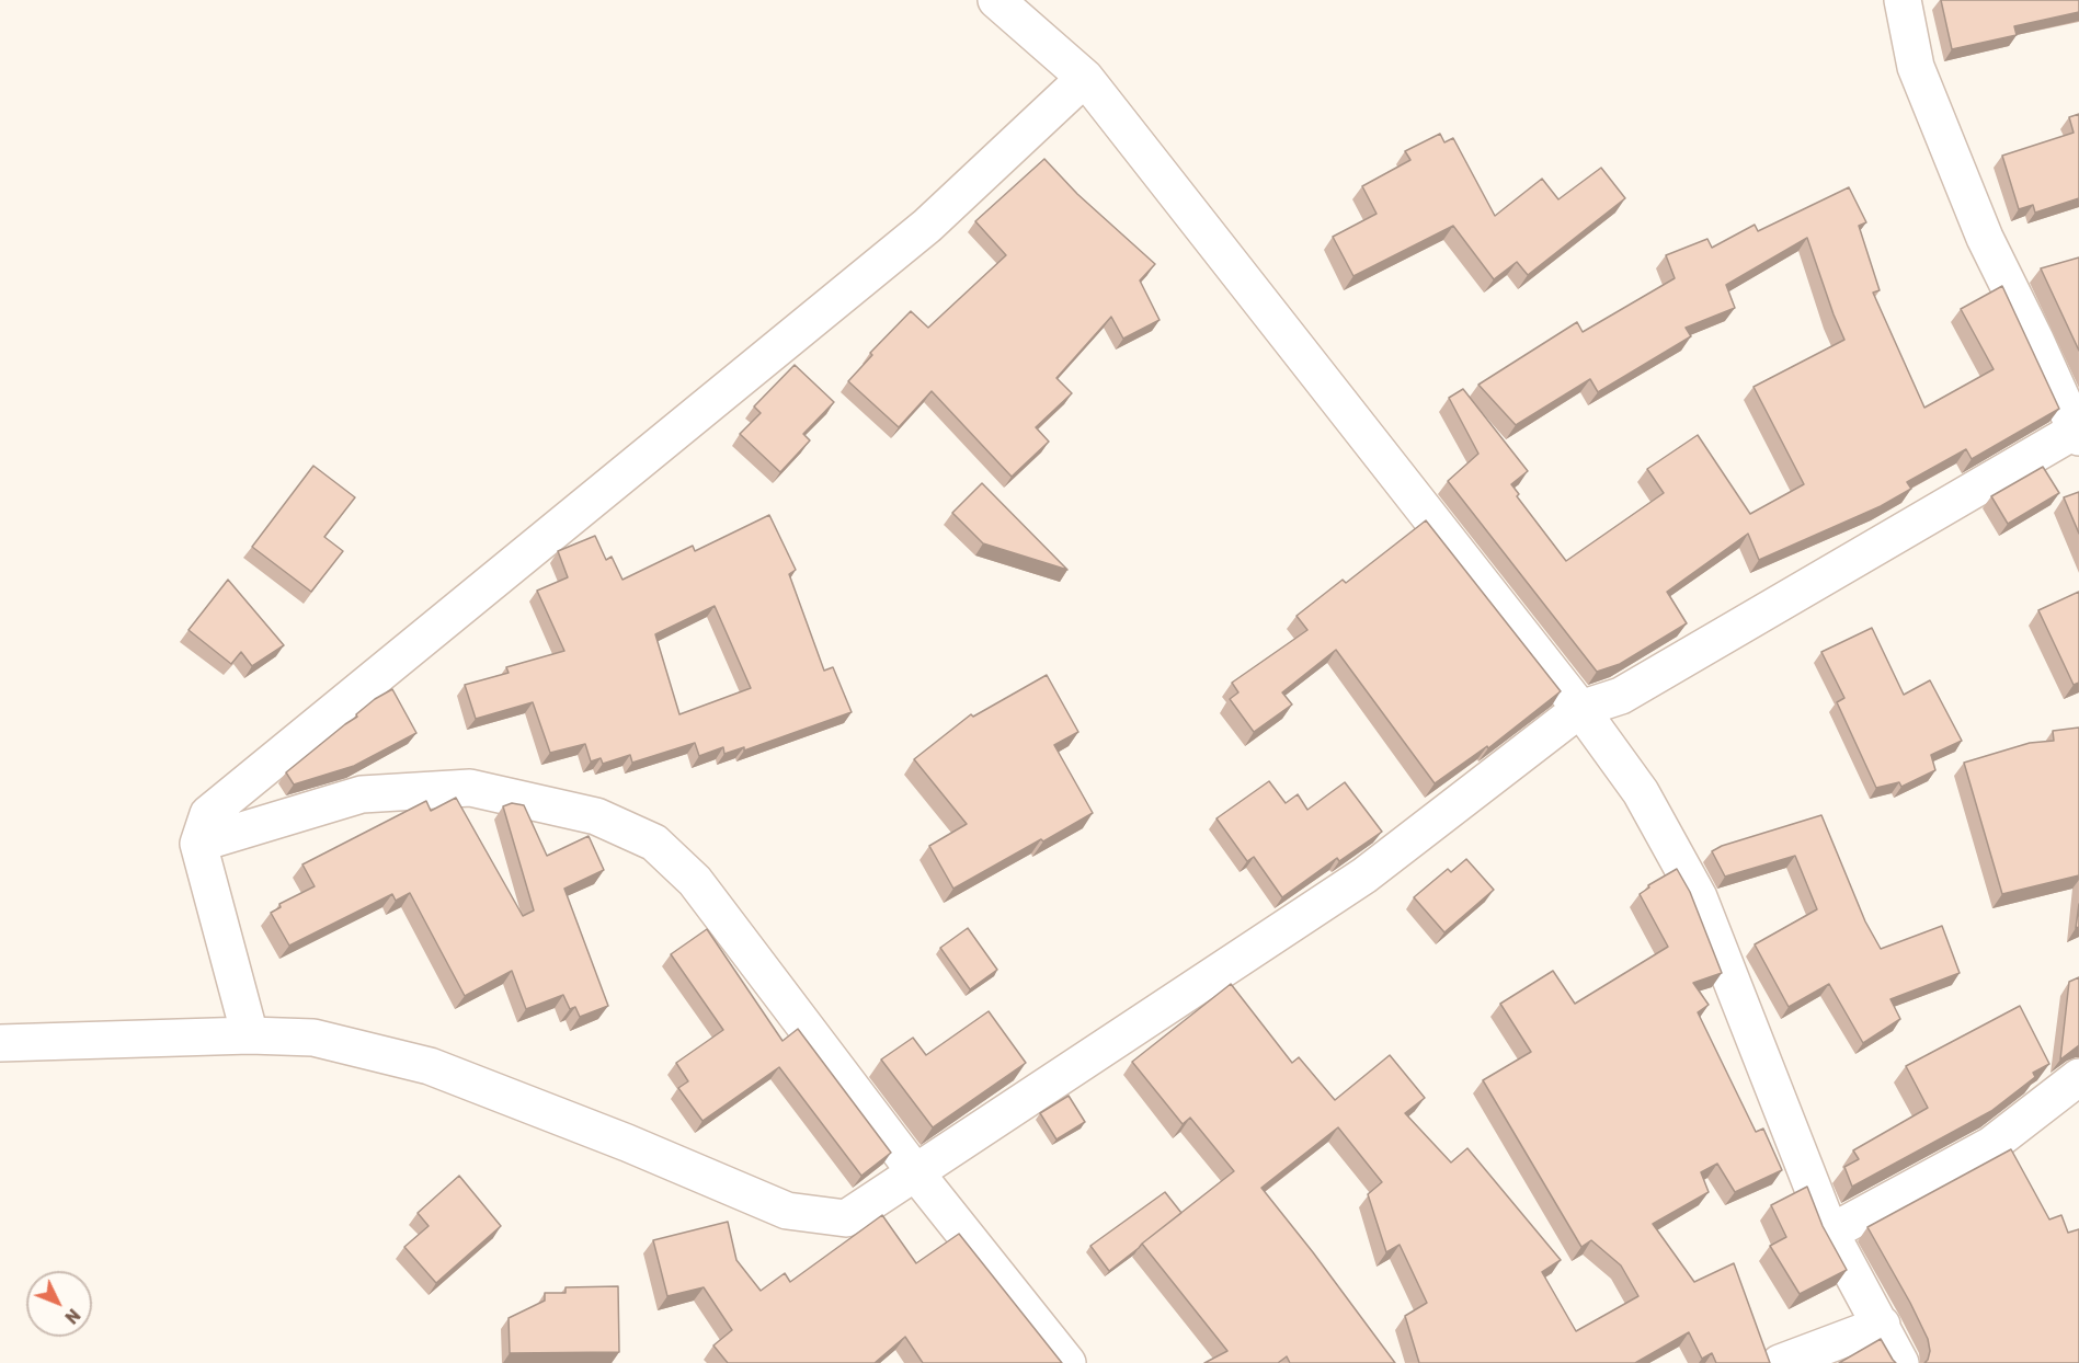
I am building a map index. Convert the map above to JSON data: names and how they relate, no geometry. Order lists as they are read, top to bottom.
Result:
{
  "north": "bottom right"
}
